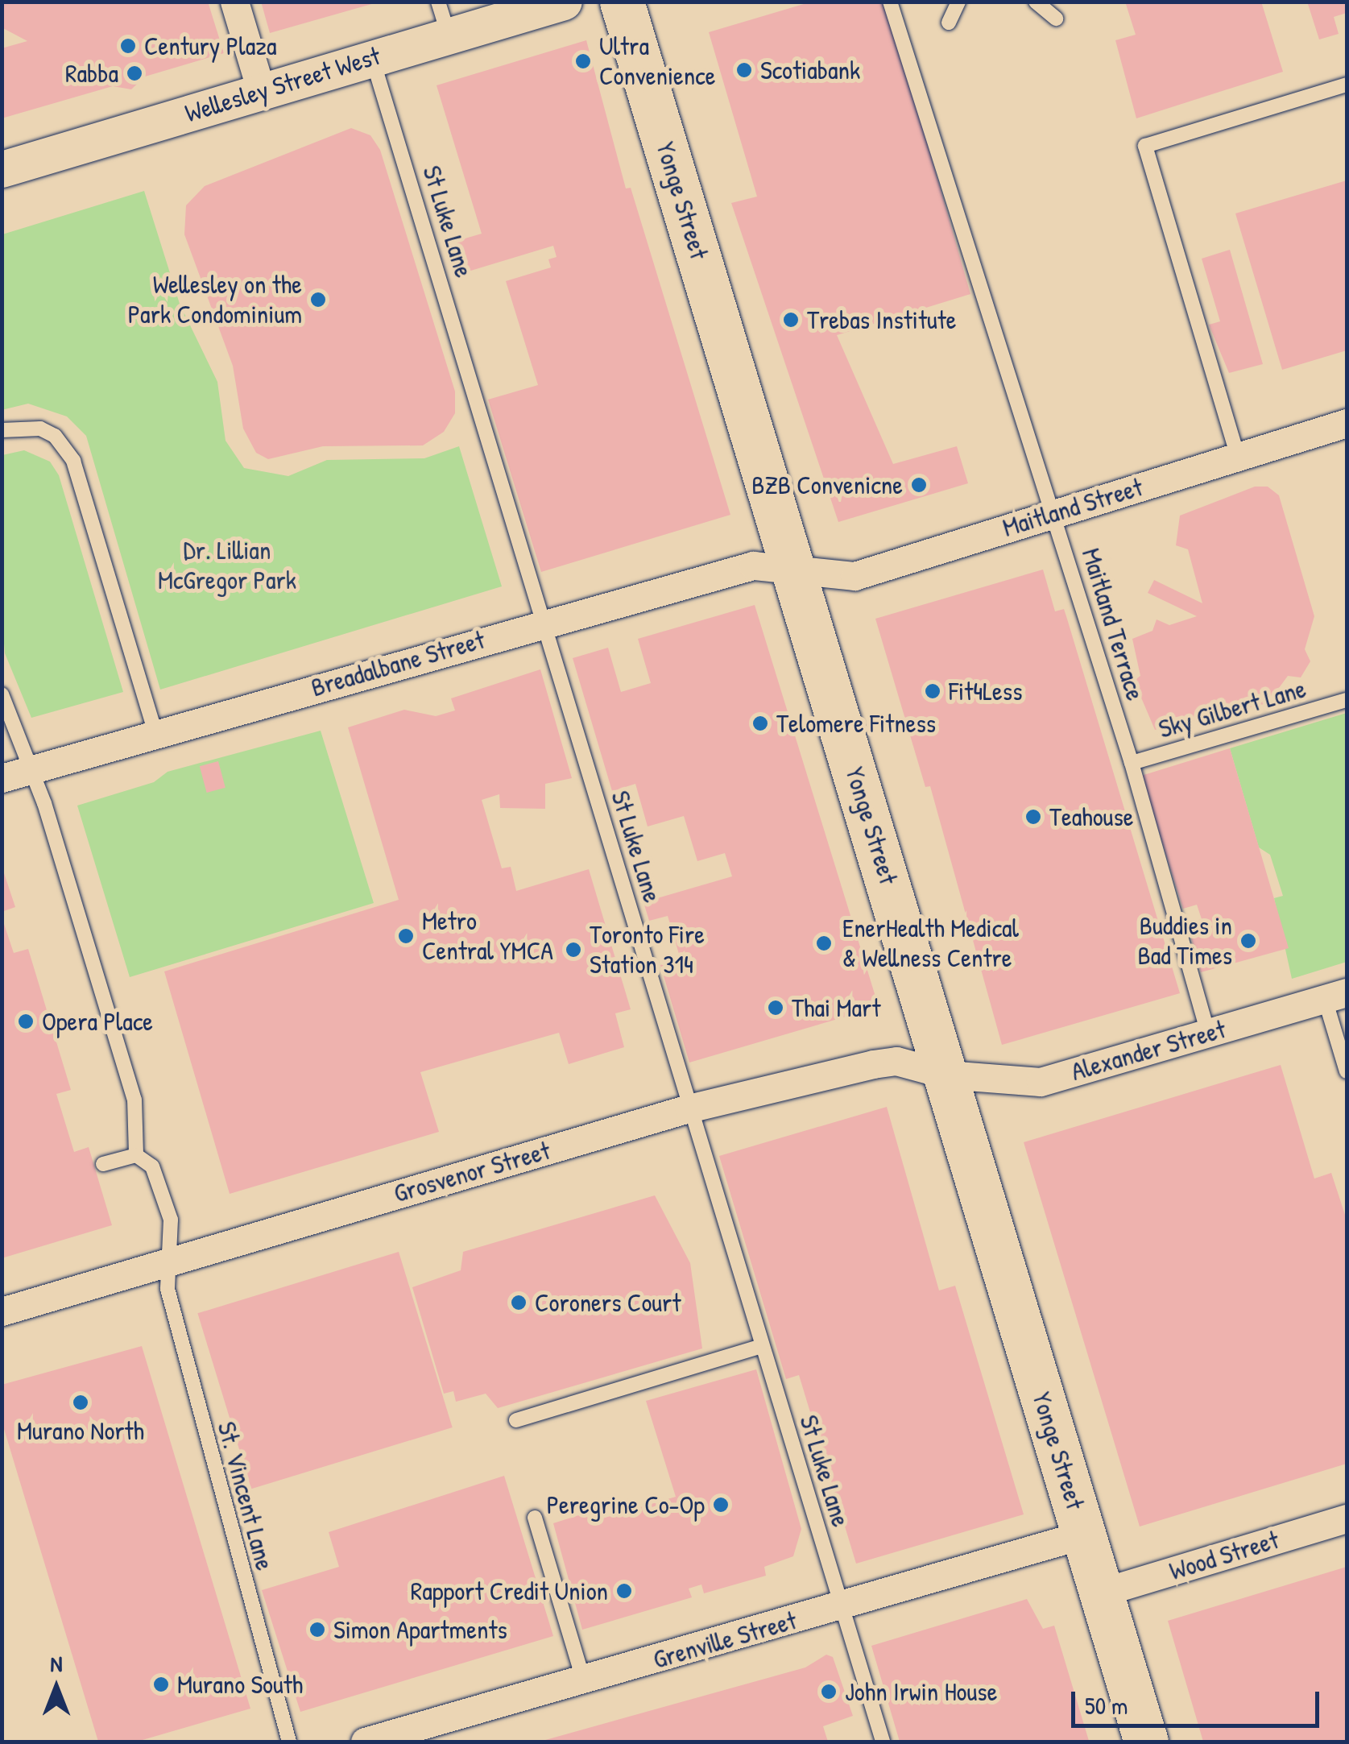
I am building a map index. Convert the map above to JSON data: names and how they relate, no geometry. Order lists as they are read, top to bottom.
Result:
{
  "streets": {
    "main road": ["Yonge Street"],
    "street": [
      "Wellesley Street West",
      "Maitland Street",
      "Breadalbane Street",
      "Alexander Street",
      "Grosvenor Street",
      "Wood Street",
      "Grenville Street"
    ],
    "lane": [
      "St Luke Lane",
      "Maitland Terrace",
      "Sky Gilbert Lane",
      "St. Vincent Lane"
    ]
  },
  "crossings": [
    ["Wellesley Street West", "St Luke Lane"],
    ["Yonge Street", "Maitland Street"],
    ["Yonge Street", "Breadalbane Street"],
    ["Yonge Street", "Alexander Street"],
    ["Yonge Street", "Grosvenor Street"],
    ["Yonge Street", "Wood Street"],
    ["Yonge Street", "Grenville Street"],
    ["St Luke Lane", "Breadalbane Street"],
    ["St Luke Lane", "Grosvenor Street"],
    ["St Luke Lane", "Grenville Street"],
    ["Maitland Street", "Maitland Terrace"],
    ["Maitland Street", "Breadalbane Street"],
    ["Maitland Terrace", "Sky Gilbert Lane"],
    ["Maitland Terrace", "Alexander Street"],
    ["Alexander Street", "Grosvenor Street"],
    ["Grosvenor Street", "St. Vincent Lane"]
  ],
  "parks": ["Dr. Lillian McGregor Park"],
  "places": [
    "Century Plaza",
    "Ultra Convenience",
    "Scotiabank",
    "Rabba",
    "Wellesley on the Park Condominium",
    "Trebas Institute",
    "BZB Convenicne",
    "Fit4Less",
    "Telomere Fitness",
    "Teahouse",
    "Metro Central YMCA",
    "Buddies in Bad Times",
    "EnerHealth Medical & Wellness Centre",
    "Toronto Fire Station 314",
    "Thai Mart",
    "Opera Place",
    "Coroners Court",
    "Murano North",
    "Peregrine Co-Op",
    "Rapport Credit Union",
    "Simon Apartments",
    "Murano South",
    "John Irwin House"
  ],
  "scale_bar": "50 m",
  "north": "top"
}
